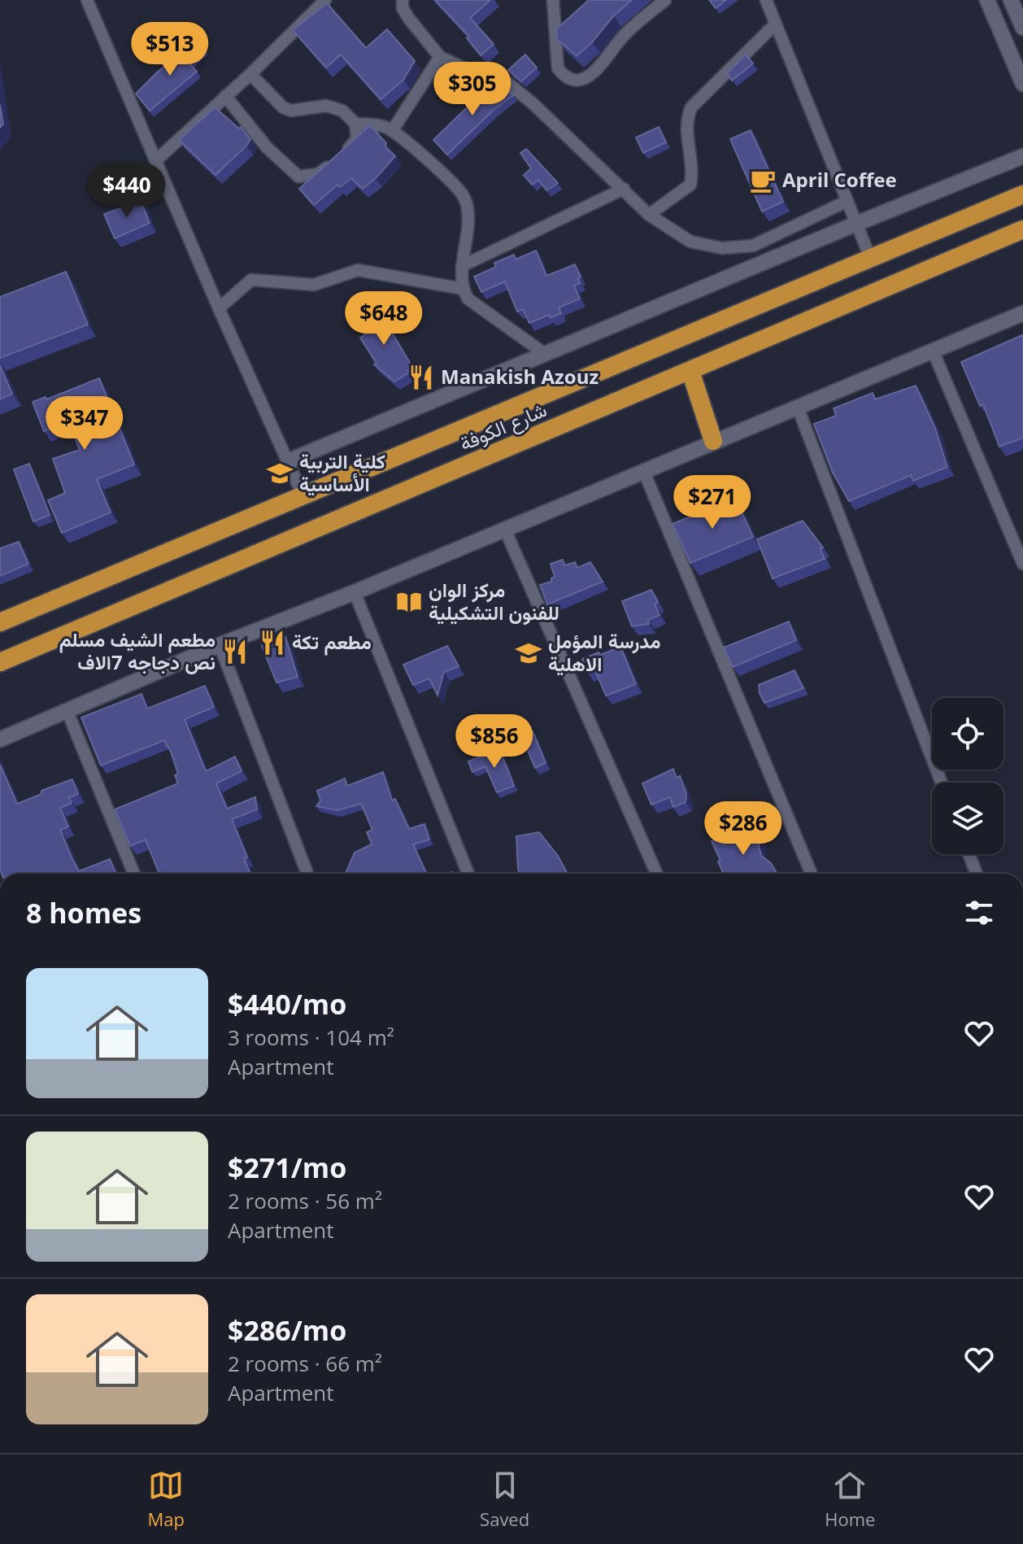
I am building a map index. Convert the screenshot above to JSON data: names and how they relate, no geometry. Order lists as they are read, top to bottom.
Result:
{
  "streets": {
    "highway": ["شارع الكوفة"]
  },
  "places": {
    "cafe": ["April Coffee"],
    "restaurant": ["Manakish Azouz", "مطعم تكة", "مطعم الشيف مسلم نص دجاجه 7الاف"],
    "school or university": ["كلية التربية الأساسية", "مدرسة المؤمل الاهلية"],
    "library": ["مركز الوان للفنون التشكيلية"]
  },
  "page": {
    "price": [
      "$513",
      "$305",
      "$440",
      "$648",
      "$347",
      "$271",
      "$856",
      "$286"
    ],
    "heading": "8 homes",
    "list": [
      {
        "name": "$440/mo",
        "note": "3 rooms · 104 m² · Apartment"
      },
      {
        "name": "$271/mo",
        "note": "2 rooms · 56 m² · Apartment"
      },
      {
        "name": "$286/mo",
        "note": "2 rooms · 66 m² · Apartment"
      }
    ],
    "tabs": ["Map", "Saved", "Home"]
  }
}
